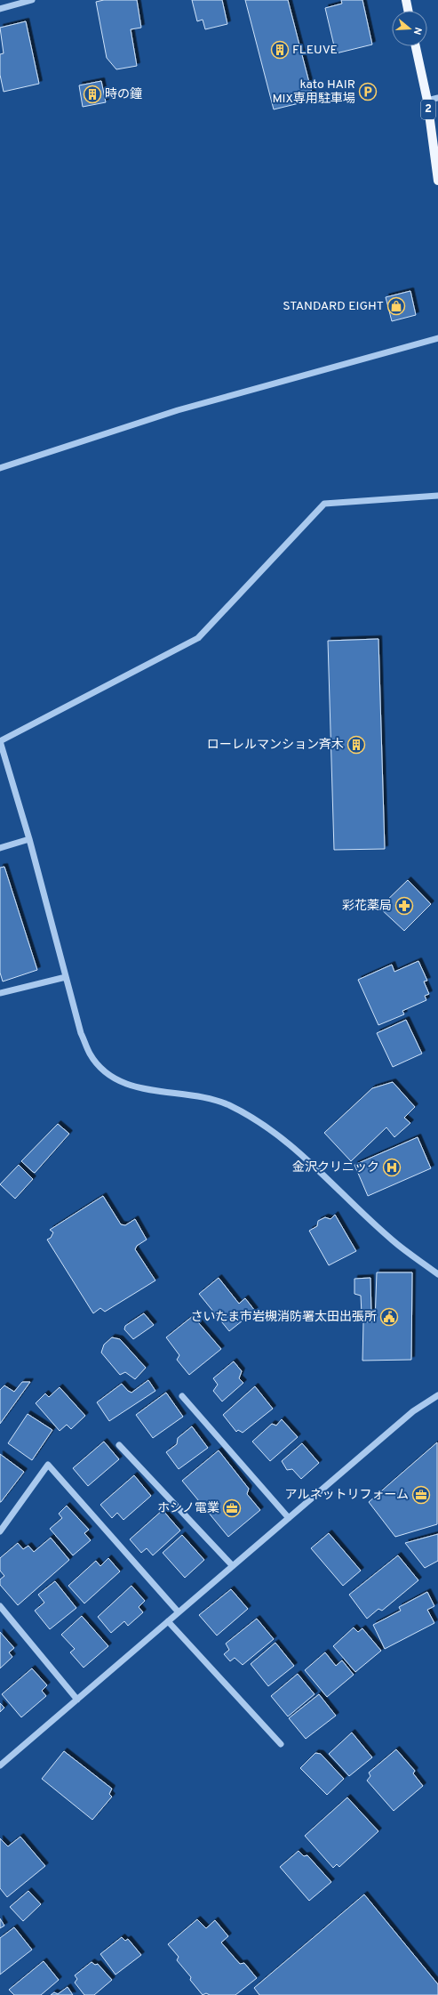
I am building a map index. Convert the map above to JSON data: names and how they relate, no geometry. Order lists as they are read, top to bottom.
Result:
{
  "streets": {
    "main road": ["2"]
  },
  "places": {
    "building": ["FLEUVE", "時の鐘", "ローレルマンション斉木"],
    "parking": ["kato HAIR MIX専用駐車場"],
    "shop": ["STANDARD EIGHT"],
    "pharmacy": ["彩花薬局"],
    "hospital": ["金沢クリニック"],
    "public building": ["さいたま市岩槻消防署太田出張所"],
    "office": ["アルネットリフォーム", "ホシノ電業"]
  },
  "north": "right"
}
